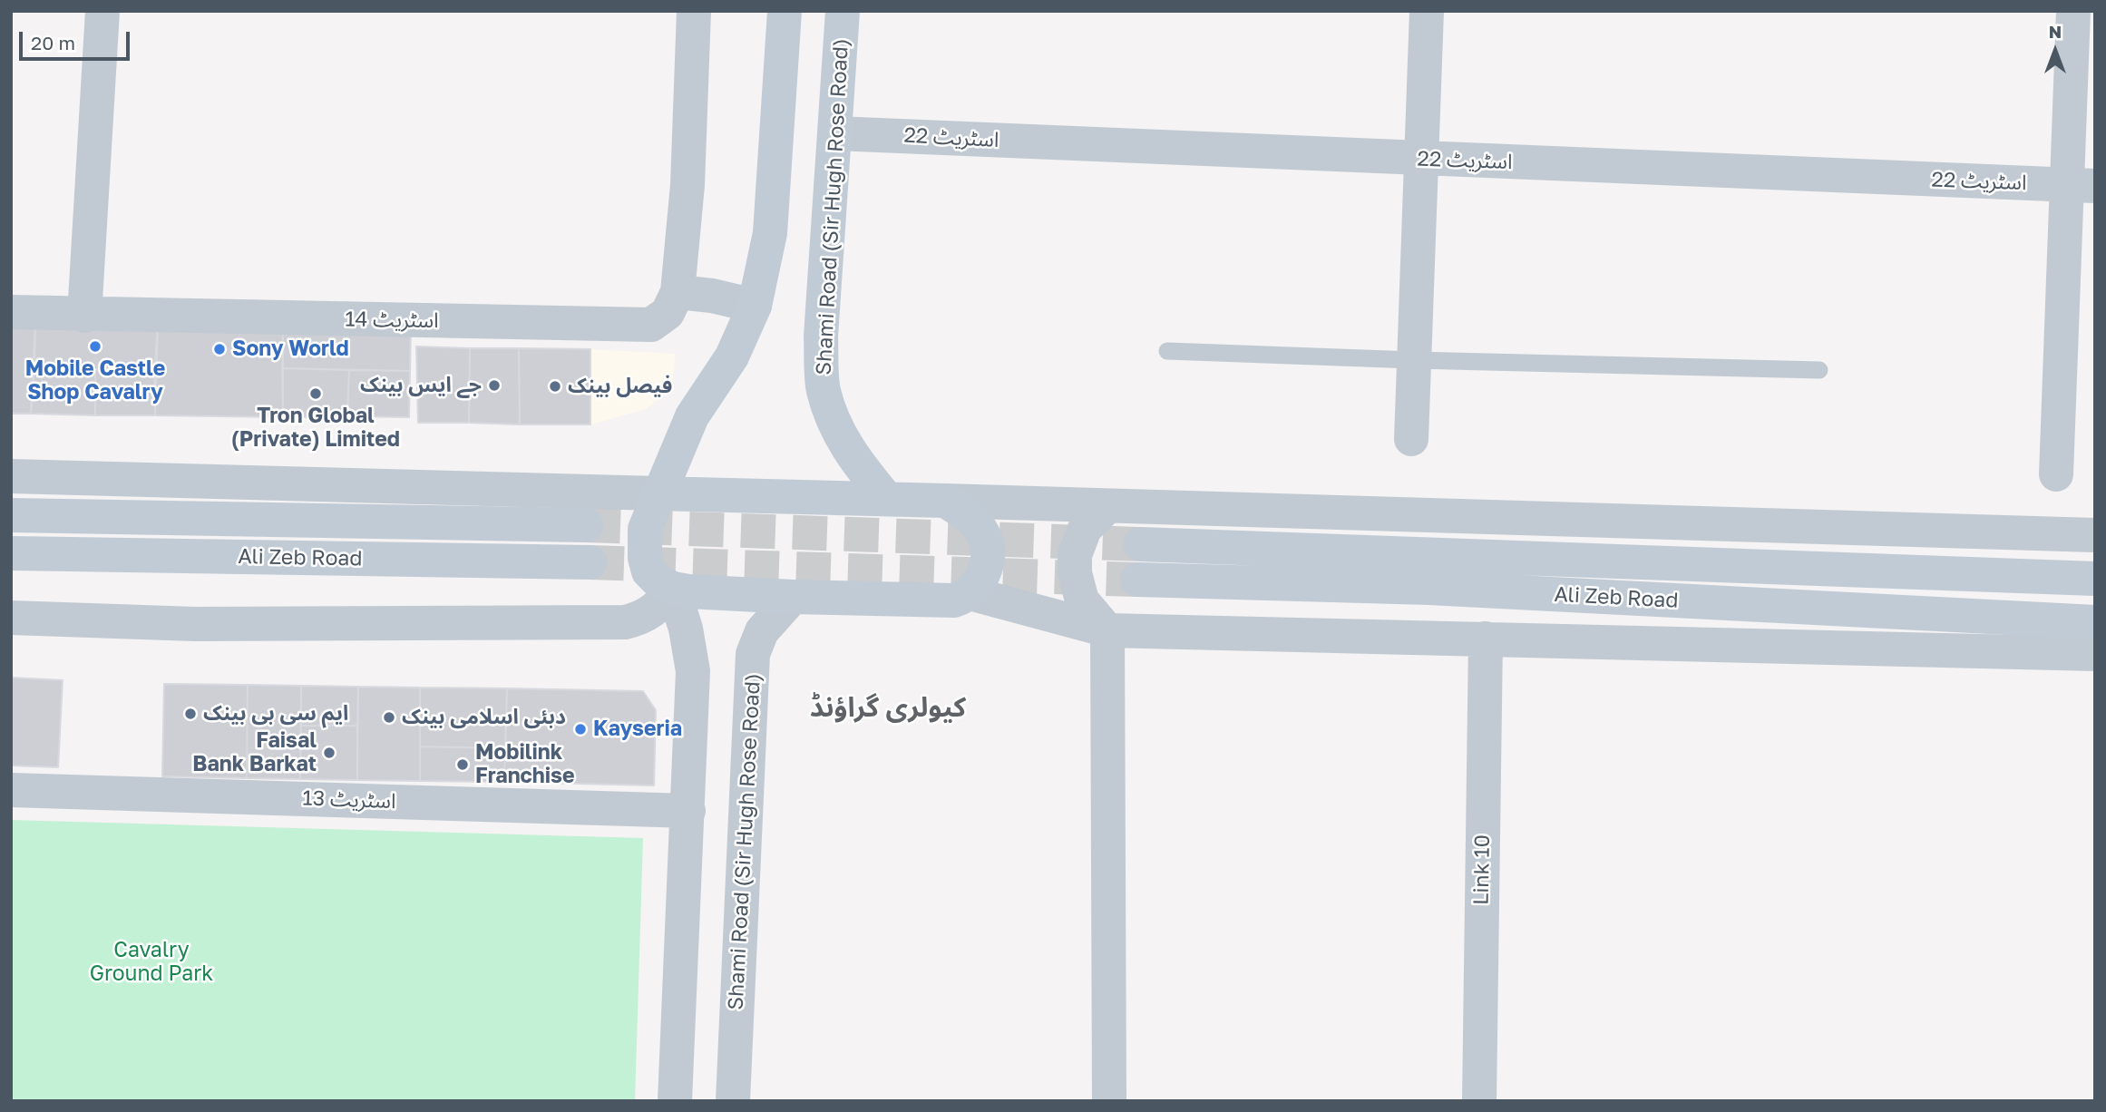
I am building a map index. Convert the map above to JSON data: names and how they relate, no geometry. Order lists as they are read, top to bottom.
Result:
{
  "streets": {
    "main road": ["Shami Road (Sir Hugh Rose Road)", "Ali Zeb Road"],
    "street": [
      "اسٹریٹ 22",
      "اسٹریٹ 14",
      "اسٹریٹ 13",
      "Link 10"
    ]
  },
  "crossings": [
    ["اسٹریٹ 22", "Shami Road (Sir Hugh Rose Road)"]
  ],
  "districts": ["کیولری گراؤنڈ"],
  "parks": ["Cavalry Ground Park"],
  "places": [
    "Mobile Castle Shop Cavalry",
    "Sony World",
    "جے ایس بینک",
    "فیصل بینک",
    "Tron Global (Private) Limited",
    "ایم سی بی بینک",
    "دبئی اسلامی بینک",
    "Kayseria",
    "Faisal Bank Barkat",
    "Mobilink Franchise"
  ],
  "scale_bar": "20 m",
  "north": "top"
}
